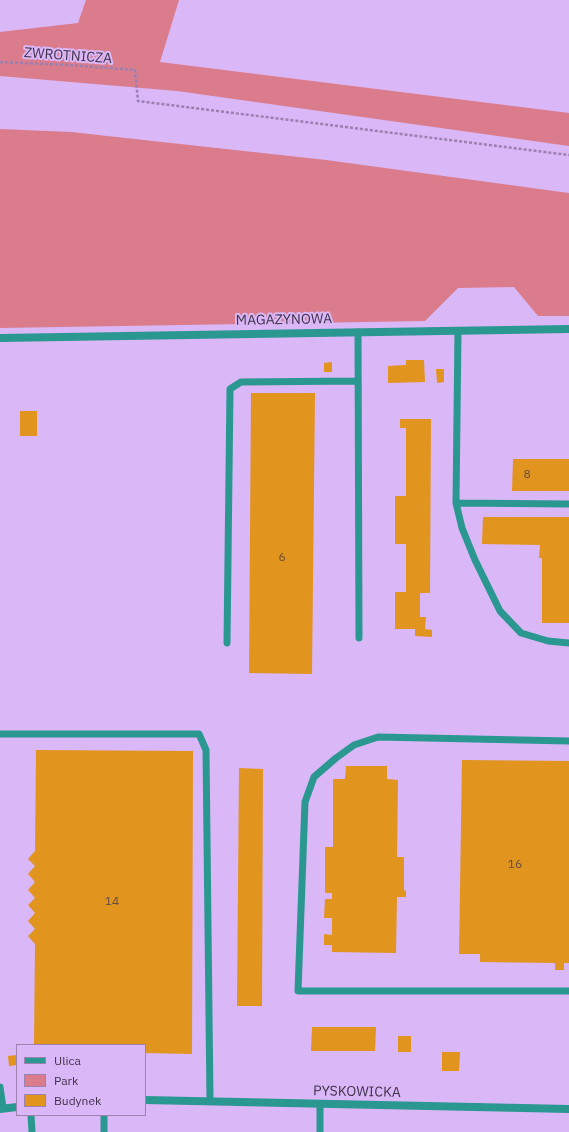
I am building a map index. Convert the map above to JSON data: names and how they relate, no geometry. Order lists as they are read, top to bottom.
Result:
{
  "streets": {
    "street": ["MAGAZYNOWA", "PYSKOWICKA"],
    "path": ["ZWROTNICZA"]
  },
  "house_numbers": [
    "8",
    "6",
    "16",
    "14"
  ],
  "legend": ["Ulica", "Park", "Budynek"]
}
